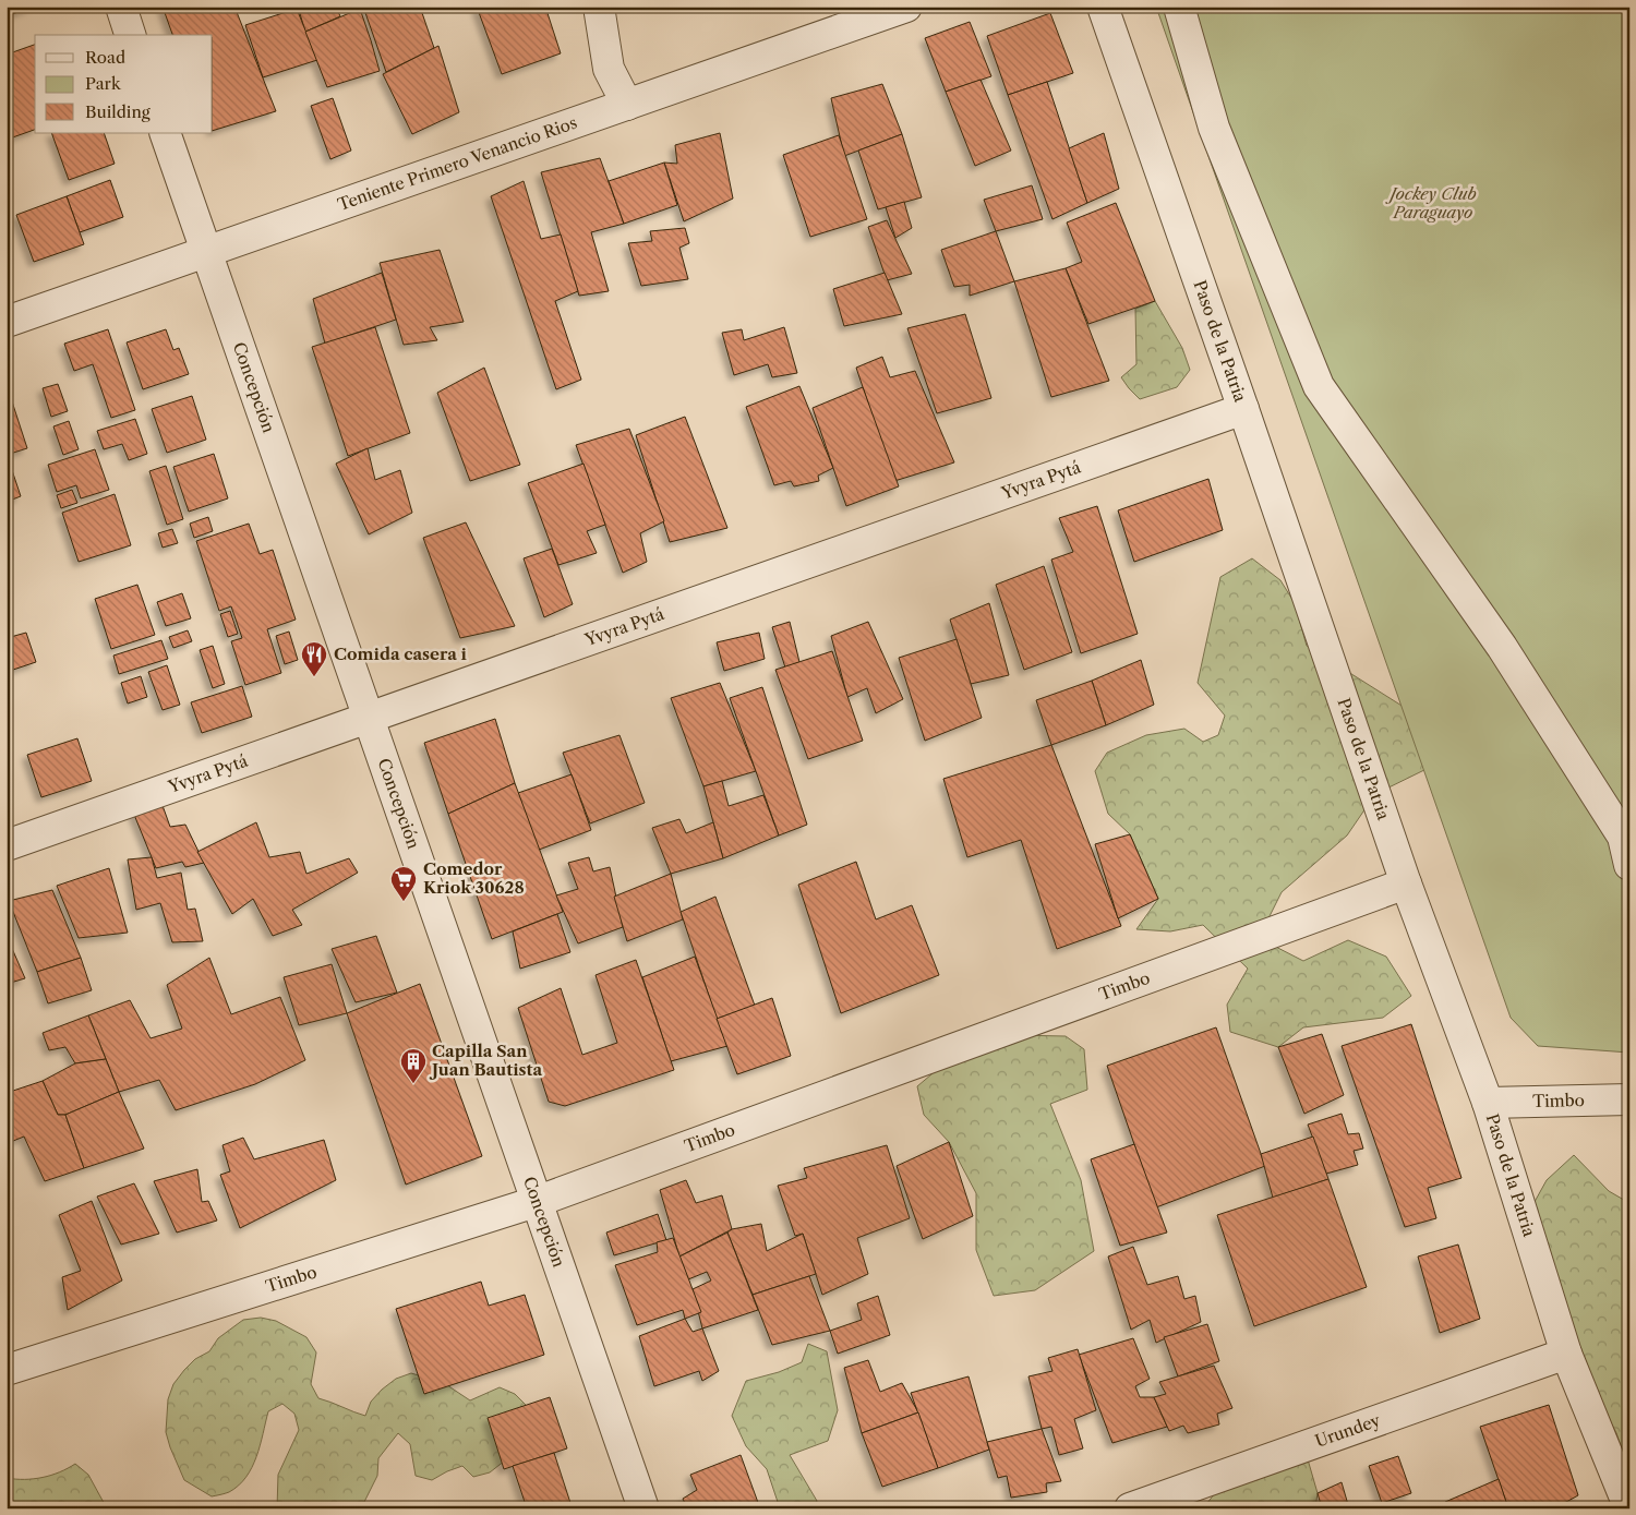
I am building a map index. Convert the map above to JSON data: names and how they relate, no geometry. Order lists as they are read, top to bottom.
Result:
{
  "streets": {
    "street": [
      "Teniente Primero Venancio Rios",
      "Paso de la Patria",
      "Concepción",
      "Yvyra Pytá",
      "Timbo",
      "Urundey"
    ]
  },
  "crossings": [
    ["Teniente Primero Venancio Rios", "Concepción"],
    ["Paso de la Patria", "Yvyra Pytá"],
    ["Paso de la Patria", "Timbo"],
    ["Paso de la Patria", "Urundey"],
    ["Concepción", "Yvyra Pytá"],
    ["Concepción", "Timbo"]
  ],
  "parks": ["Jockey Club Paraguayo"],
  "places": {
    "restaurant": ["Comida casera i"],
    "supermarket": ["Comedor Kriok 30628"],
    "building": ["Capilla San Juan Bautista"]
  },
  "legend": ["Road", "Park", "Building"]
}
